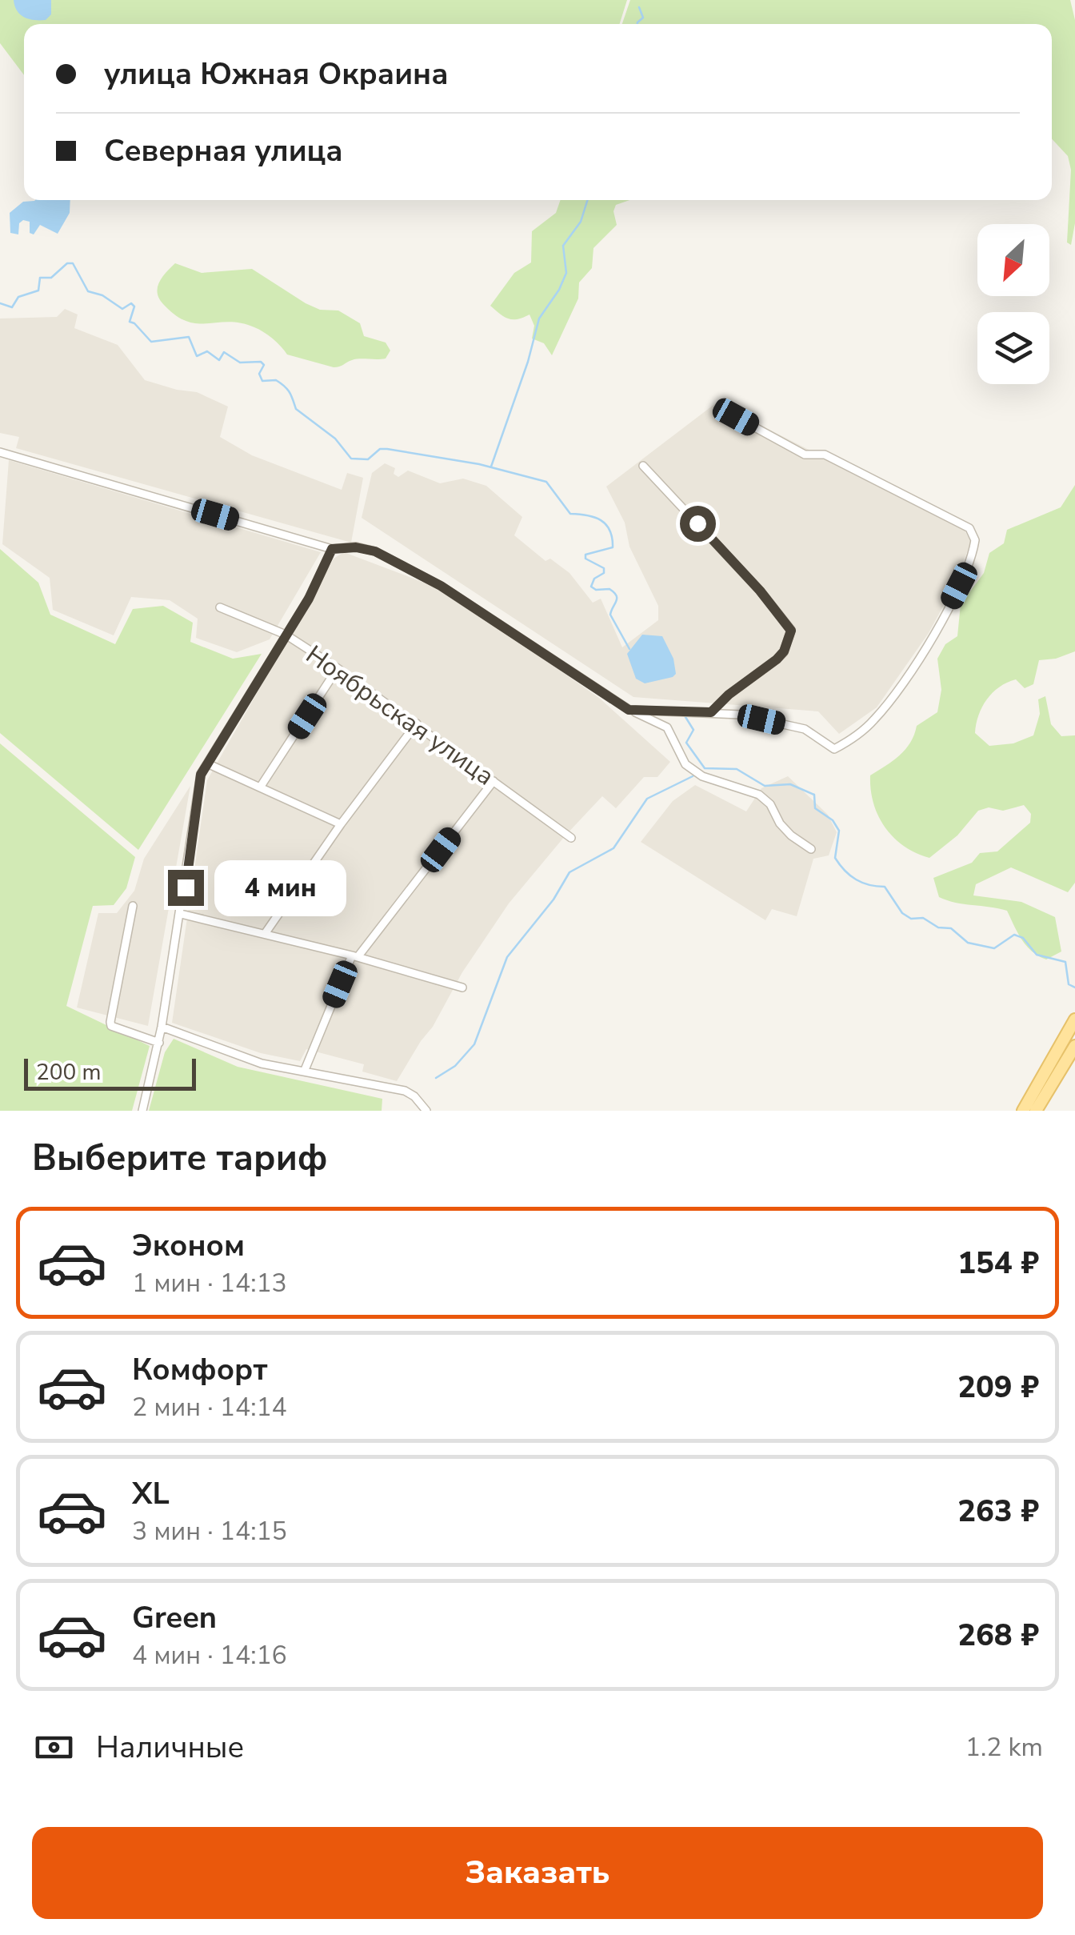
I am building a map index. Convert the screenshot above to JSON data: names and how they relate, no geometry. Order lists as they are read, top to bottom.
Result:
{
  "streets": {
    "street": ["Ноябрьская улица"]
  },
  "scale_bar": "200 m",
  "north": "bottom left",
  "page": {
    "banner": ["улица Южная Окраина", "Северная улица"],
    "bubble": "4 мин",
    "scale": "200 m",
    "heading": "Выберите тариф",
    "list": [
      {
        "name": "Эконом",
        "note": "1 мин · 14:13",
        "value": "154 ₽"
      },
      {
        "name": "Комфорт",
        "note": "2 мин · 14:14",
        "value": "209 ₽"
      },
      {
        "name": "XL",
        "note": "3 мин · 14:15",
        "value": "263 ₽"
      },
      {
        "name": "Green",
        "note": "4 мин · 14:16",
        "value": "268 ₽"
      }
    ],
    "pay": ["Наличные", "1.2 km"],
    "buttons": "Заказать"
  }
}
